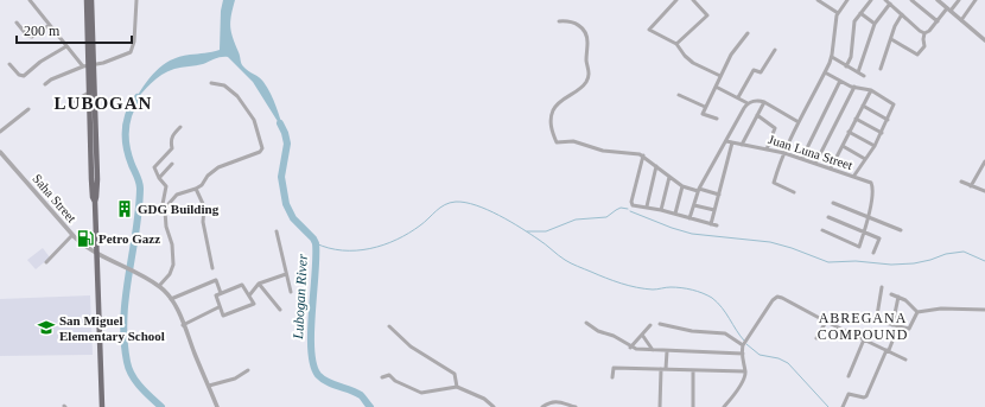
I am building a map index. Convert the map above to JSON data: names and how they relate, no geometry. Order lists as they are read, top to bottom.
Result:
{
  "streets": {
    "street": ["Juan Luna Street", "Saha Street"]
  },
  "districts": ["LUBOGAN", "ABREGANA COMPOUND"],
  "water": ["Lubogan River"],
  "places": {
    "building": ["GDG Building"],
    "fuel station": ["Petro Gazz"],
    "school or university": ["San Miguel Elementary School"]
  },
  "scale_bar": "200 m"
}
